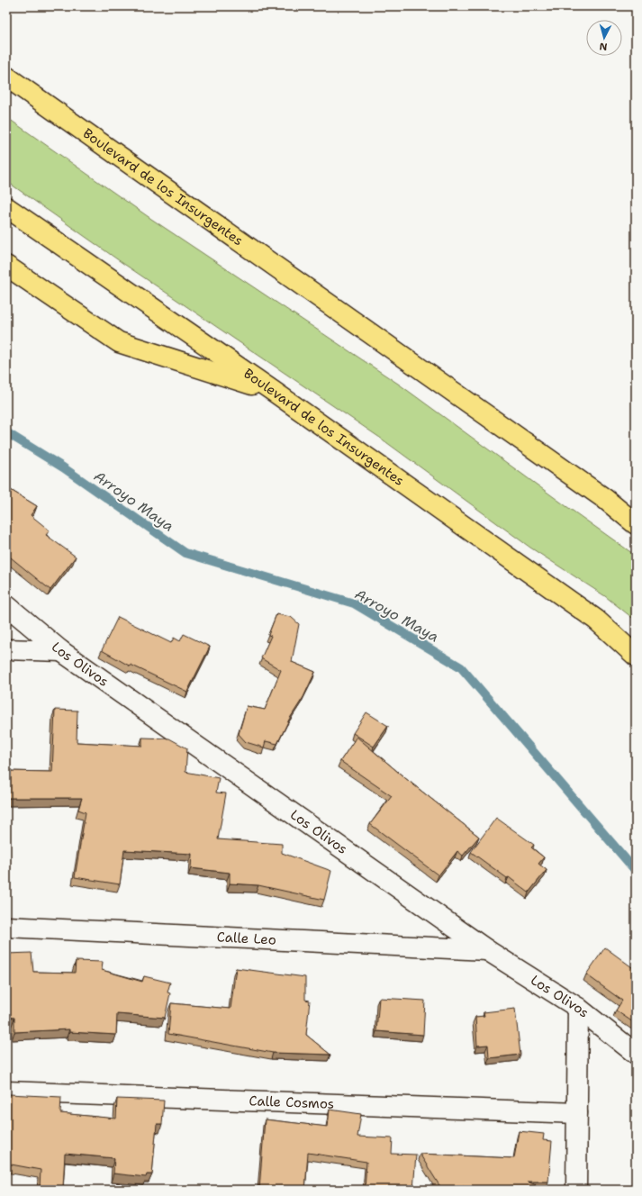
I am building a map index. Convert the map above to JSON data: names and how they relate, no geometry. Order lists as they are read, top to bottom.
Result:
{
  "streets": {
    "highway": ["Boulevard de los Insurgentes"],
    "street": ["Los Olivos", "Calle Leo", "Calle Cosmos"]
  },
  "crossings": [
    ["Los Olivos", "Calle Leo"]
  ],
  "water": ["Arroyo Maya"],
  "north": "bottom"
}
